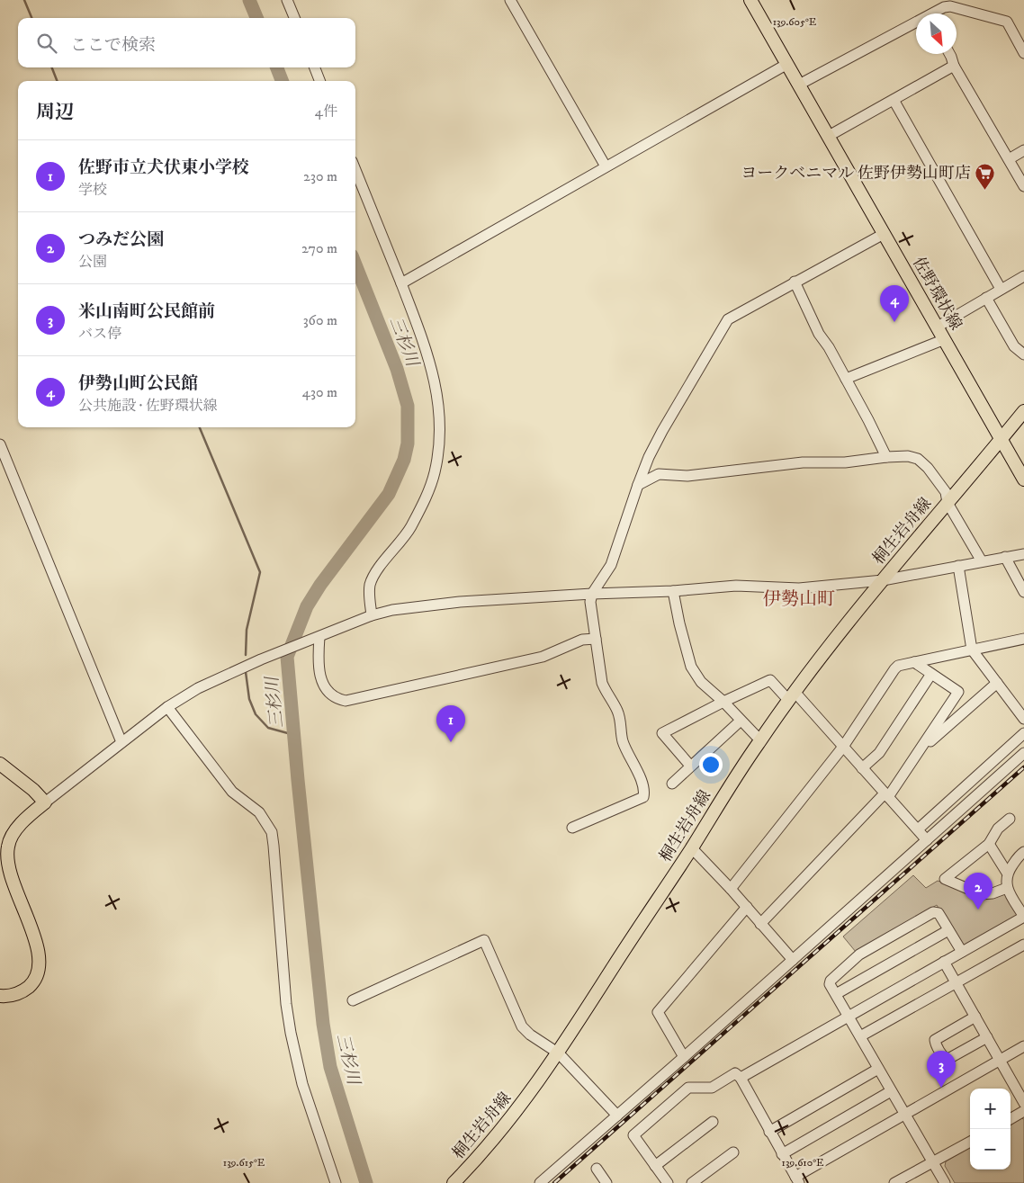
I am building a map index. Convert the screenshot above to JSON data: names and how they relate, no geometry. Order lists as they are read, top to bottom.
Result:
{
  "streets": {
    "main road": ["佐野環状線", "桐生岩舟線"]
  },
  "crossings": [
    ["佐野環状線", "桐生岩舟線"]
  ],
  "districts": ["伊勢山町"],
  "water": ["三杉川"],
  "places": {
    "supermarket": ["ヨークベニマル 佐野伊勢山町店"]
  },
  "north": "bottom right",
  "page": {
    "search": "ここで検索",
    "heading": ["周辺", "4件"],
    "list": [
      {
        "mark": "1",
        "name": "佐野市立犬伏東小学校",
        "note": "学校",
        "value": "230 m"
      },
      {
        "mark": "2",
        "name": "つみだ公園",
        "note": "公園",
        "value": "270 m"
      },
      {
        "mark": "3",
        "name": "米山南町公民館前",
        "note": "バス停",
        "value": "360 m"
      },
      {
        "mark": "4",
        "name": "伊勢山町公民館",
        "note": "公共施設 · 佐野環状線",
        "value": "430 m"
      }
    ],
    "pins": [
      "4",
      "1",
      "2",
      "3"
    ],
    "map_buttons": ["+", "−"]
  },
  "coordinates": ["139.605°E", "139.615°E", "139.610°E"]
}
